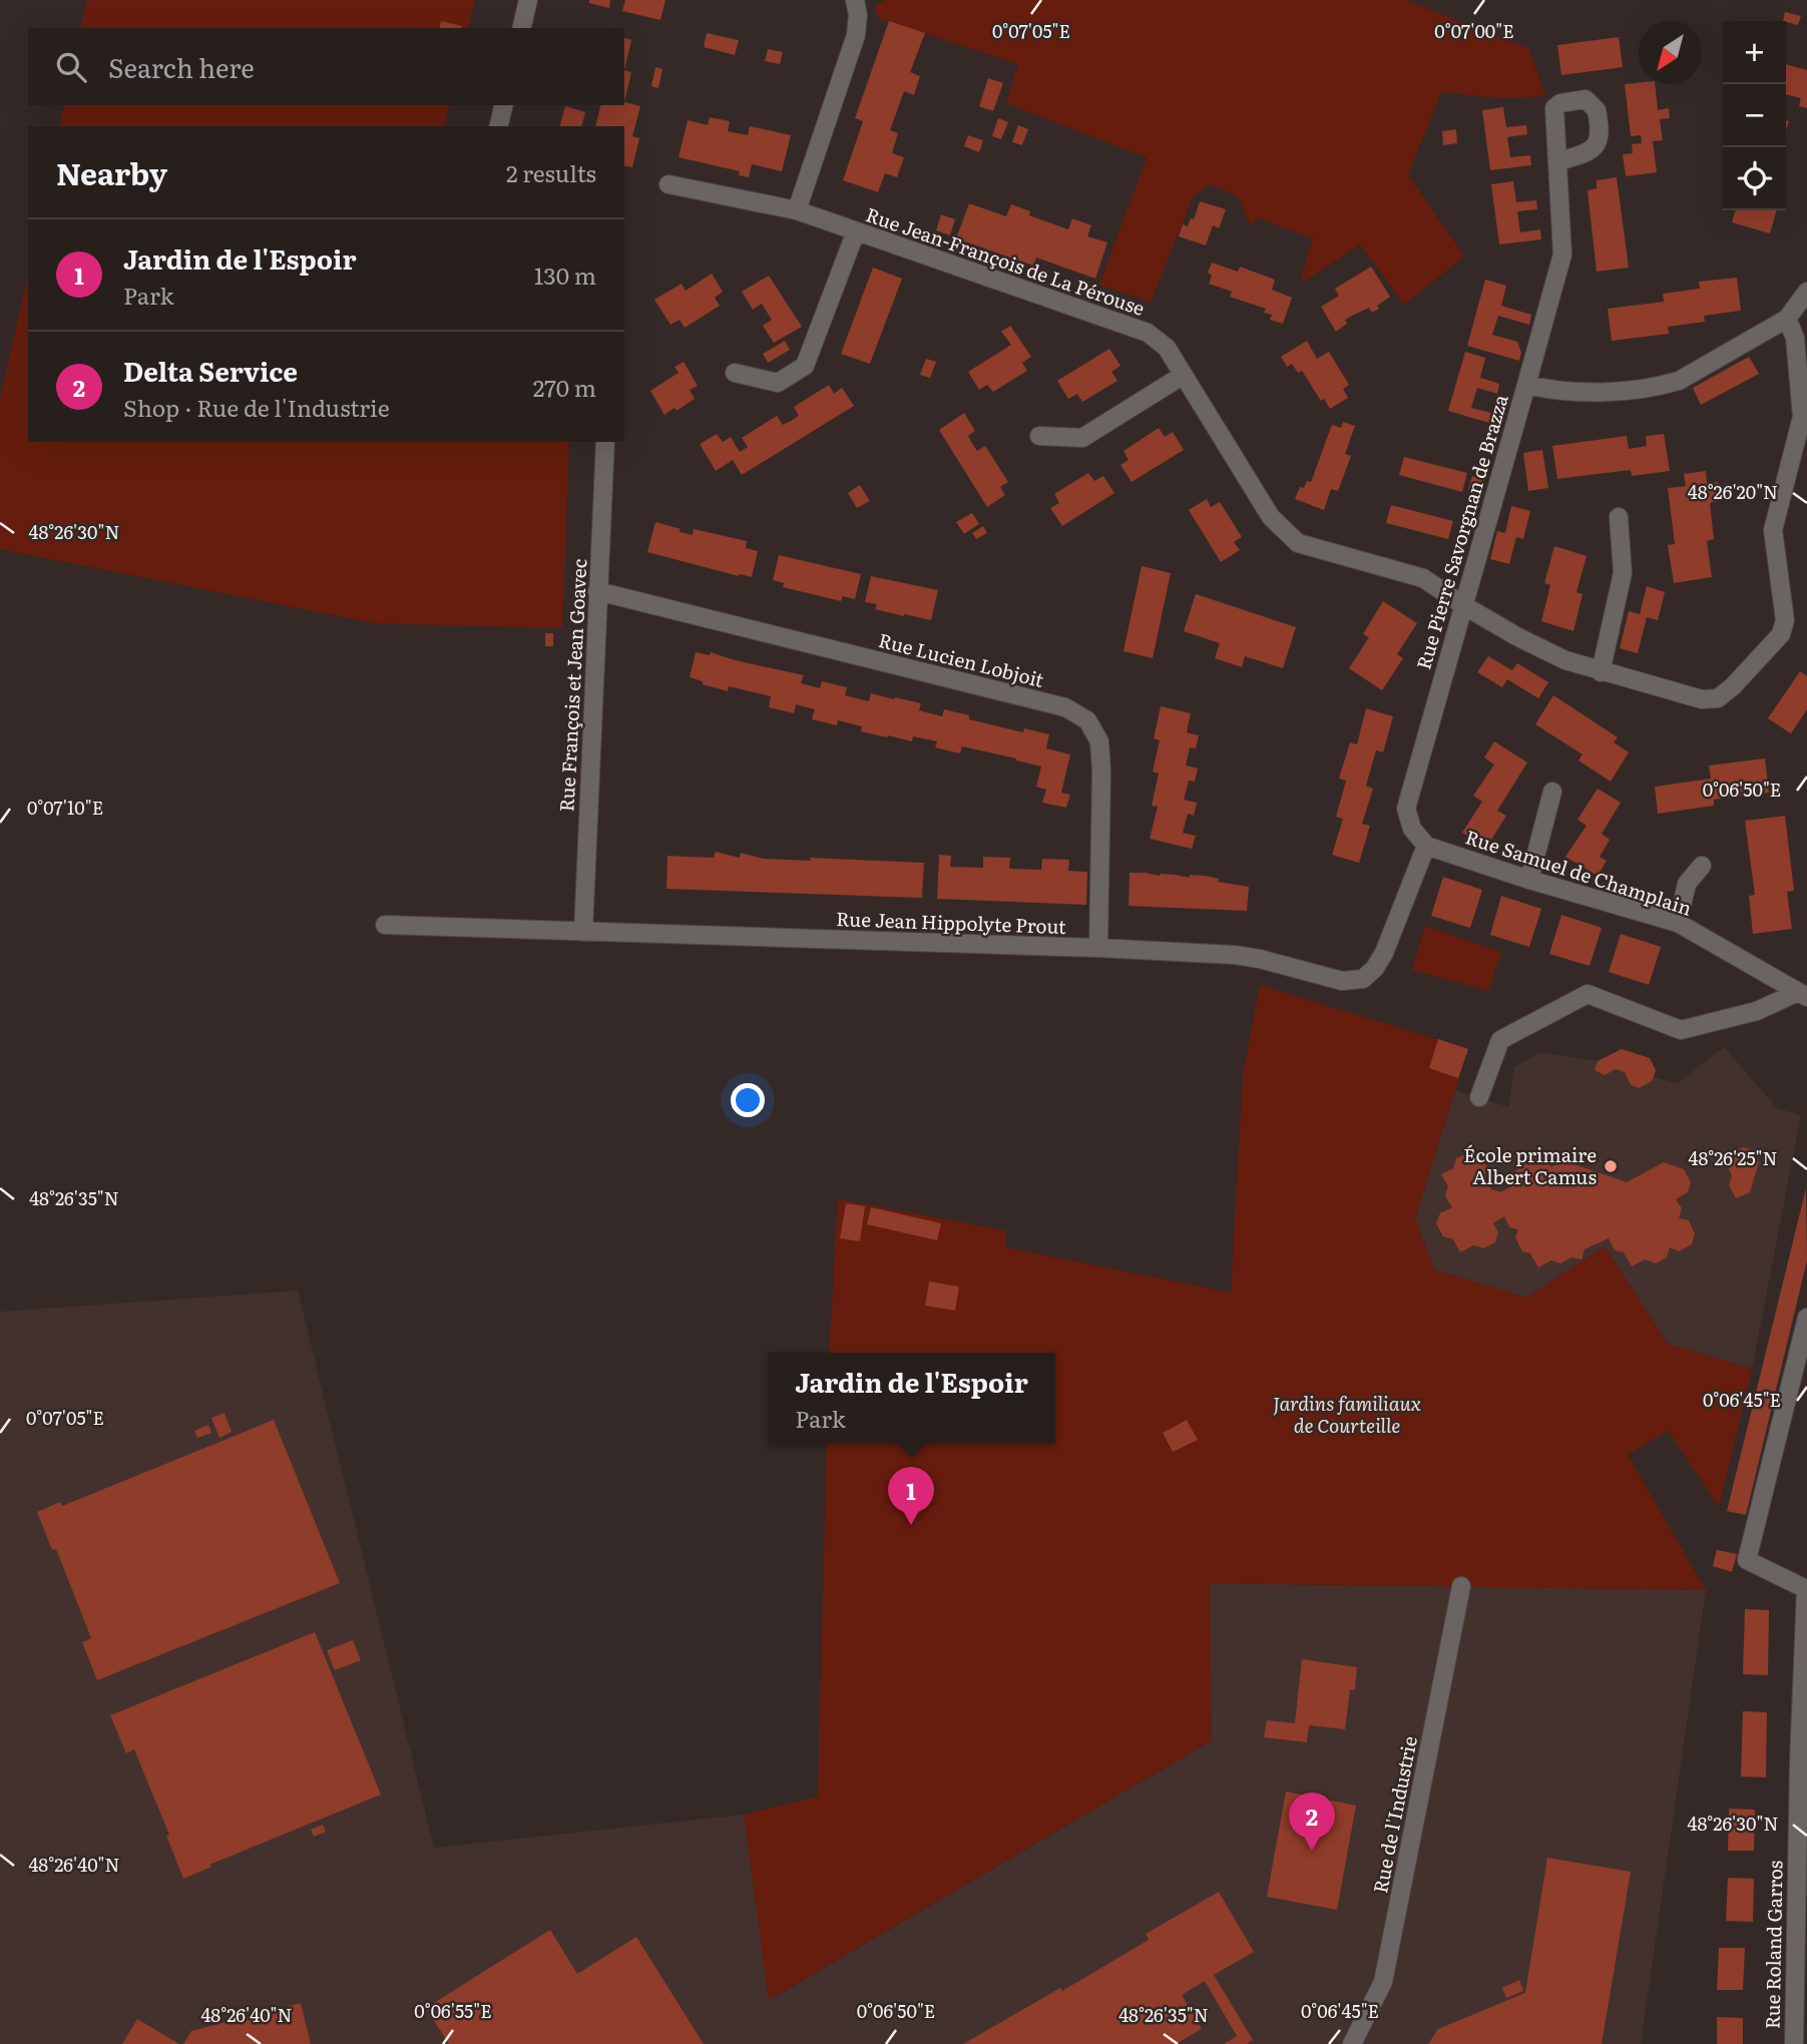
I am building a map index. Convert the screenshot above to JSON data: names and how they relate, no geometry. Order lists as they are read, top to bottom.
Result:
{
  "streets": {
    "street": [
      "Rue Jean-François de La Pérouse",
      "Rue Pierre Savorgnan de Brazza",
      "Rue Lucien Lobjoit",
      "Rue François et Jean Goavec",
      "Rue Samuel de Champlain",
      "Rue Jean Hippolyte Prout",
      "Rue de l'Industrie",
      "Rue Roland Garros"
    ]
  },
  "crossings": [
    ["Rue Jean-François de La Pérouse", "Rue Pierre Savorgnan de Brazza"],
    ["Rue Pierre Savorgnan de Brazza", "Rue Samuel de Champlain"],
    ["Rue Pierre Savorgnan de Brazza", "Rue Jean Hippolyte Prout"],
    ["Rue Lucien Lobjoit", "Rue François et Jean Goavec"],
    ["Rue Lucien Lobjoit", "Rue Jean Hippolyte Prout"],
    ["Rue François et Jean Goavec", "Rue Jean Hippolyte Prout"],
    ["Rue Samuel de Champlain", "Rue Jean Hippolyte Prout"]
  ],
  "parks": ["Jardins familiaux de Courteille"],
  "places": ["École primaire Albert Camus"],
  "north": "bottom left",
  "page": {
    "map_buttons": ["+", "−"],
    "search": "Search here",
    "heading": ["Nearby", "2 results"],
    "list": [
      {
        "mark": "1",
        "name": "Jardin de l'Espoir",
        "note": "Park",
        "value": "130 m"
      },
      {
        "mark": "2",
        "name": "Delta Service",
        "note": "Shop · Rue de l'Industrie",
        "value": "270 m"
      }
    ],
    "popup": ["Jardin de l'Espoir", "Park"],
    "pins": ["1", "2"]
  },
  "coordinates": [
    "0°07'05\"E",
    "0°07'00\"E",
    "48°26'20\"N",
    "48°26'30\"N",
    "0°06'50\"E",
    "0°07'10\"E",
    "48°26'25\"N",
    "48°26'35\"N",
    "0°06'45\"E",
    "48°26'40\"N",
    "0°06'55\"E"
  ]
}
